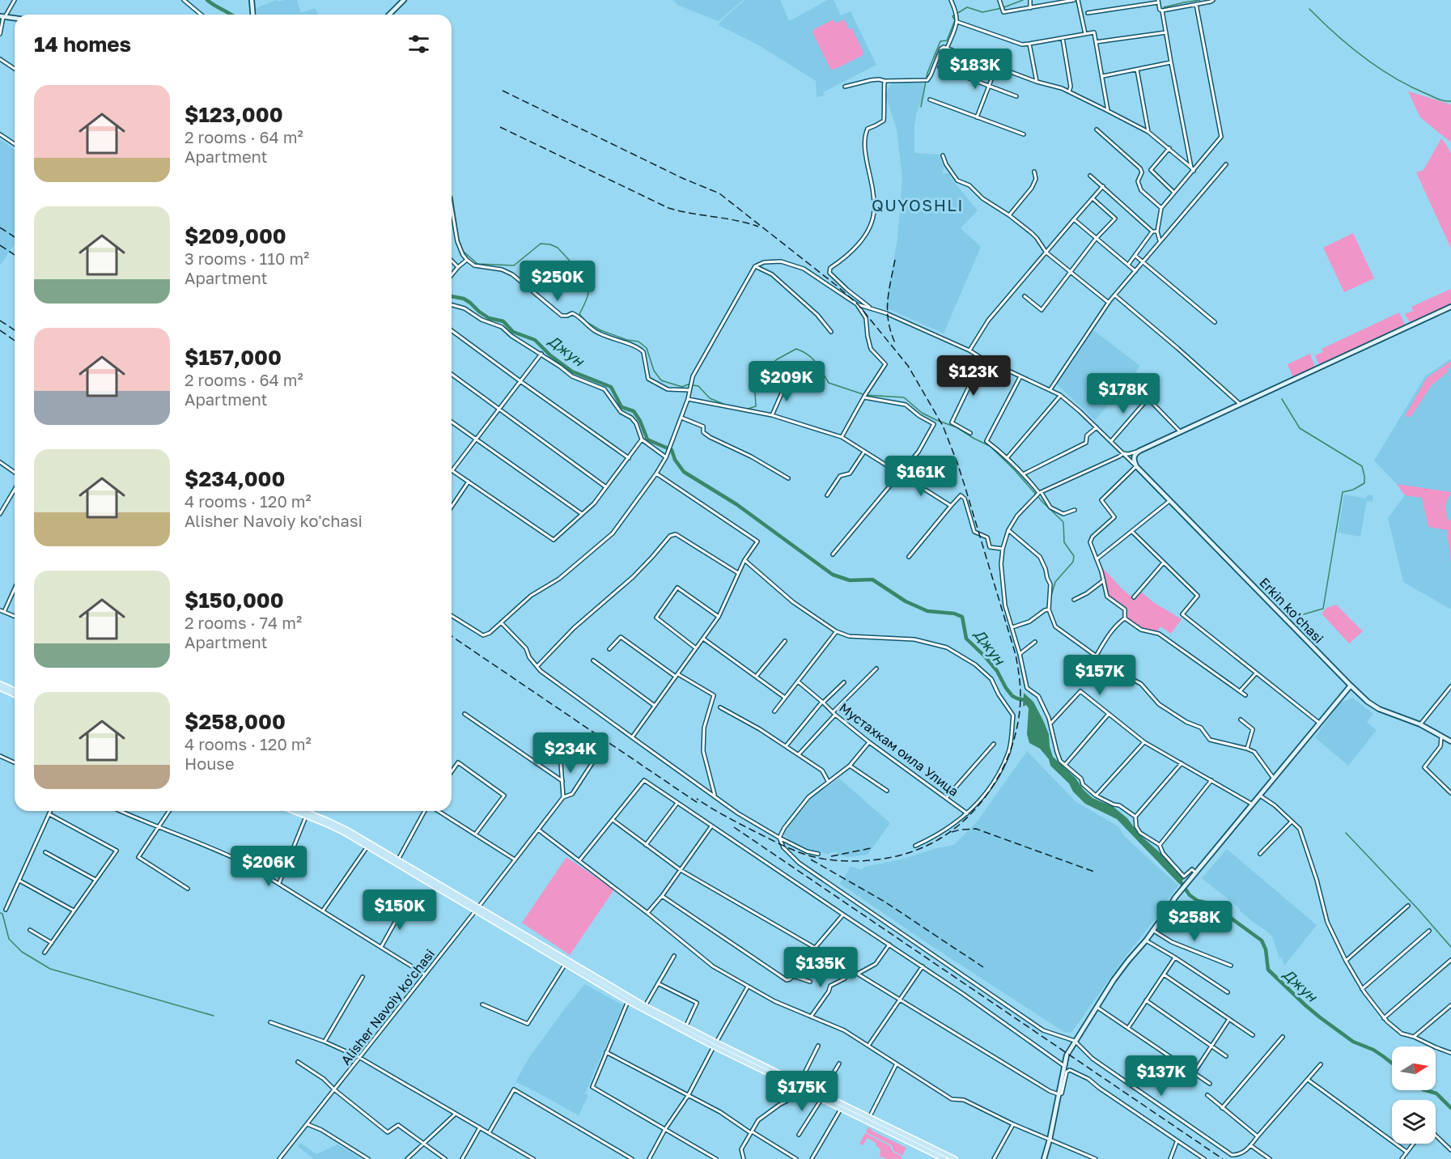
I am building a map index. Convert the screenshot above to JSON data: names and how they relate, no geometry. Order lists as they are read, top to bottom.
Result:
{
  "streets": {
    "main road": ["Erkin ko'chasi"],
    "street": ["Мустахкам оила Улица", "Alisher Navoiy ko'chasi"]
  },
  "districts": ["QUYOSHLI"],
  "water": ["Джун"],
  "north": "right",
  "page": {
    "heading": "14 homes",
    "price": [
      "$183K",
      "$250K",
      "$123K",
      "$209K",
      "$178K",
      "$161K",
      "$157K",
      "$234K",
      "$206K",
      "$150K",
      "$258K",
      "$135K",
      "$137K",
      "$175K"
    ],
    "list": [
      {
        "name": "$123,000",
        "note": "2 rooms · 64 m² · Apartment"
      },
      {
        "name": "$209,000",
        "note": "3 rooms · 110 m² · Apartment"
      },
      {
        "name": "$157,000",
        "note": "2 rooms · 64 m² · Apartment"
      },
      {
        "name": "$234,000",
        "note": "4 rooms · 120 m² · Alisher Navoiy ko'chasi"
      },
      {
        "name": "$150,000",
        "note": "2 rooms · 74 m² · Apartment"
      },
      {
        "name": "$258,000",
        "note": "4 rooms · 120 m² · House"
      }
    ]
  }
}
